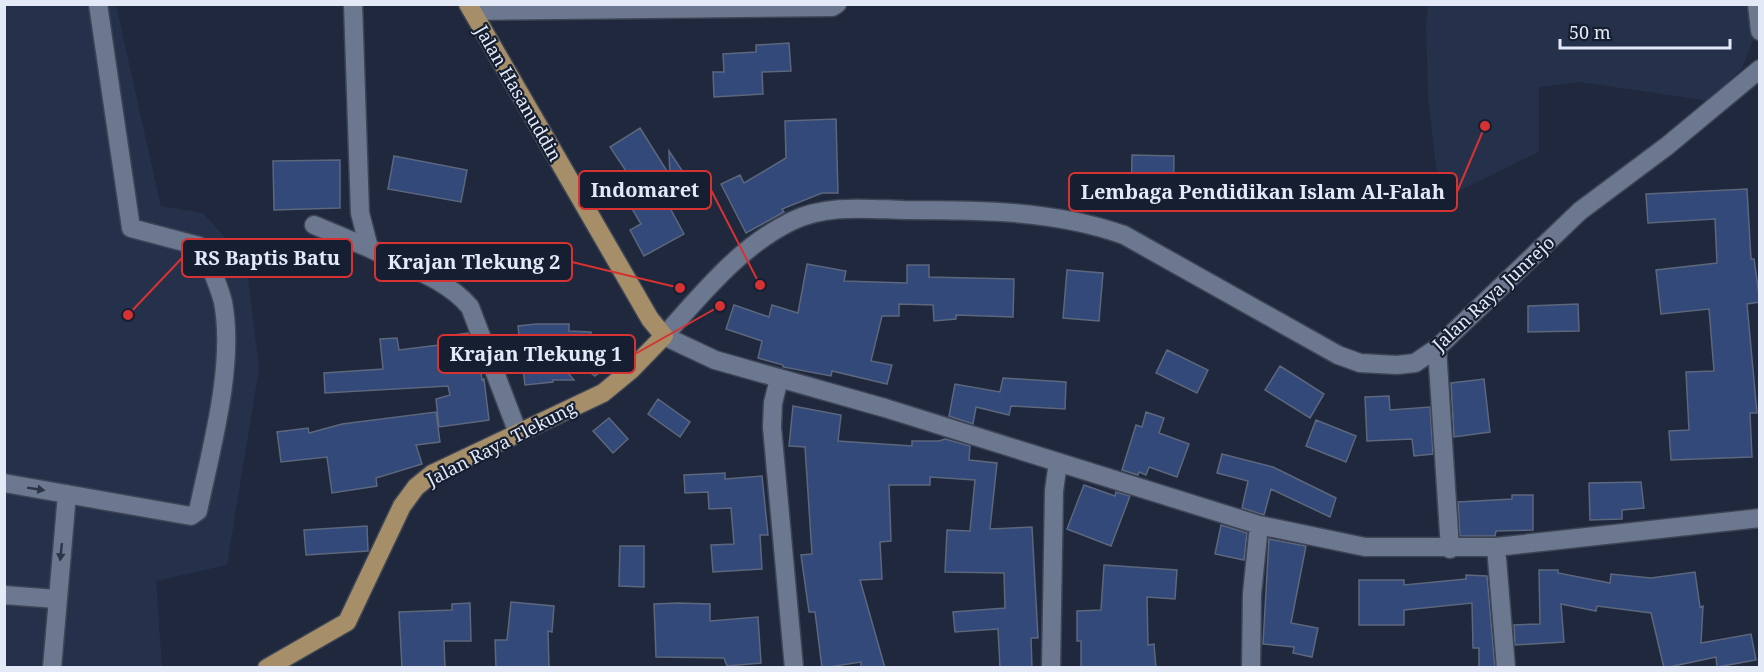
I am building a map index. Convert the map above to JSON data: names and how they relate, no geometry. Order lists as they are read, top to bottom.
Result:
{
  "streets": {
    "main road": ["Jalan Hasanuddin", "Jalan Raya Tlekung"],
    "street": ["Jalan Raya Junrejo"]
  },
  "crossings": [
    ["Jalan Hasanuddin", "Jalan Raya Junrejo"],
    ["Jalan Hasanuddin", "Jalan Raya Tlekung"],
    ["Jalan Raya Junrejo", "Jalan Raya Tlekung"]
  ],
  "places": [
    "Lembaga Pendidikan Islam Al-Falah",
    "Indomaret",
    "Krajan Tlekung 2",
    "Krajan Tlekung 1",
    "RS Baptis Batu"
  ],
  "scale_bar": "50 m"
}
